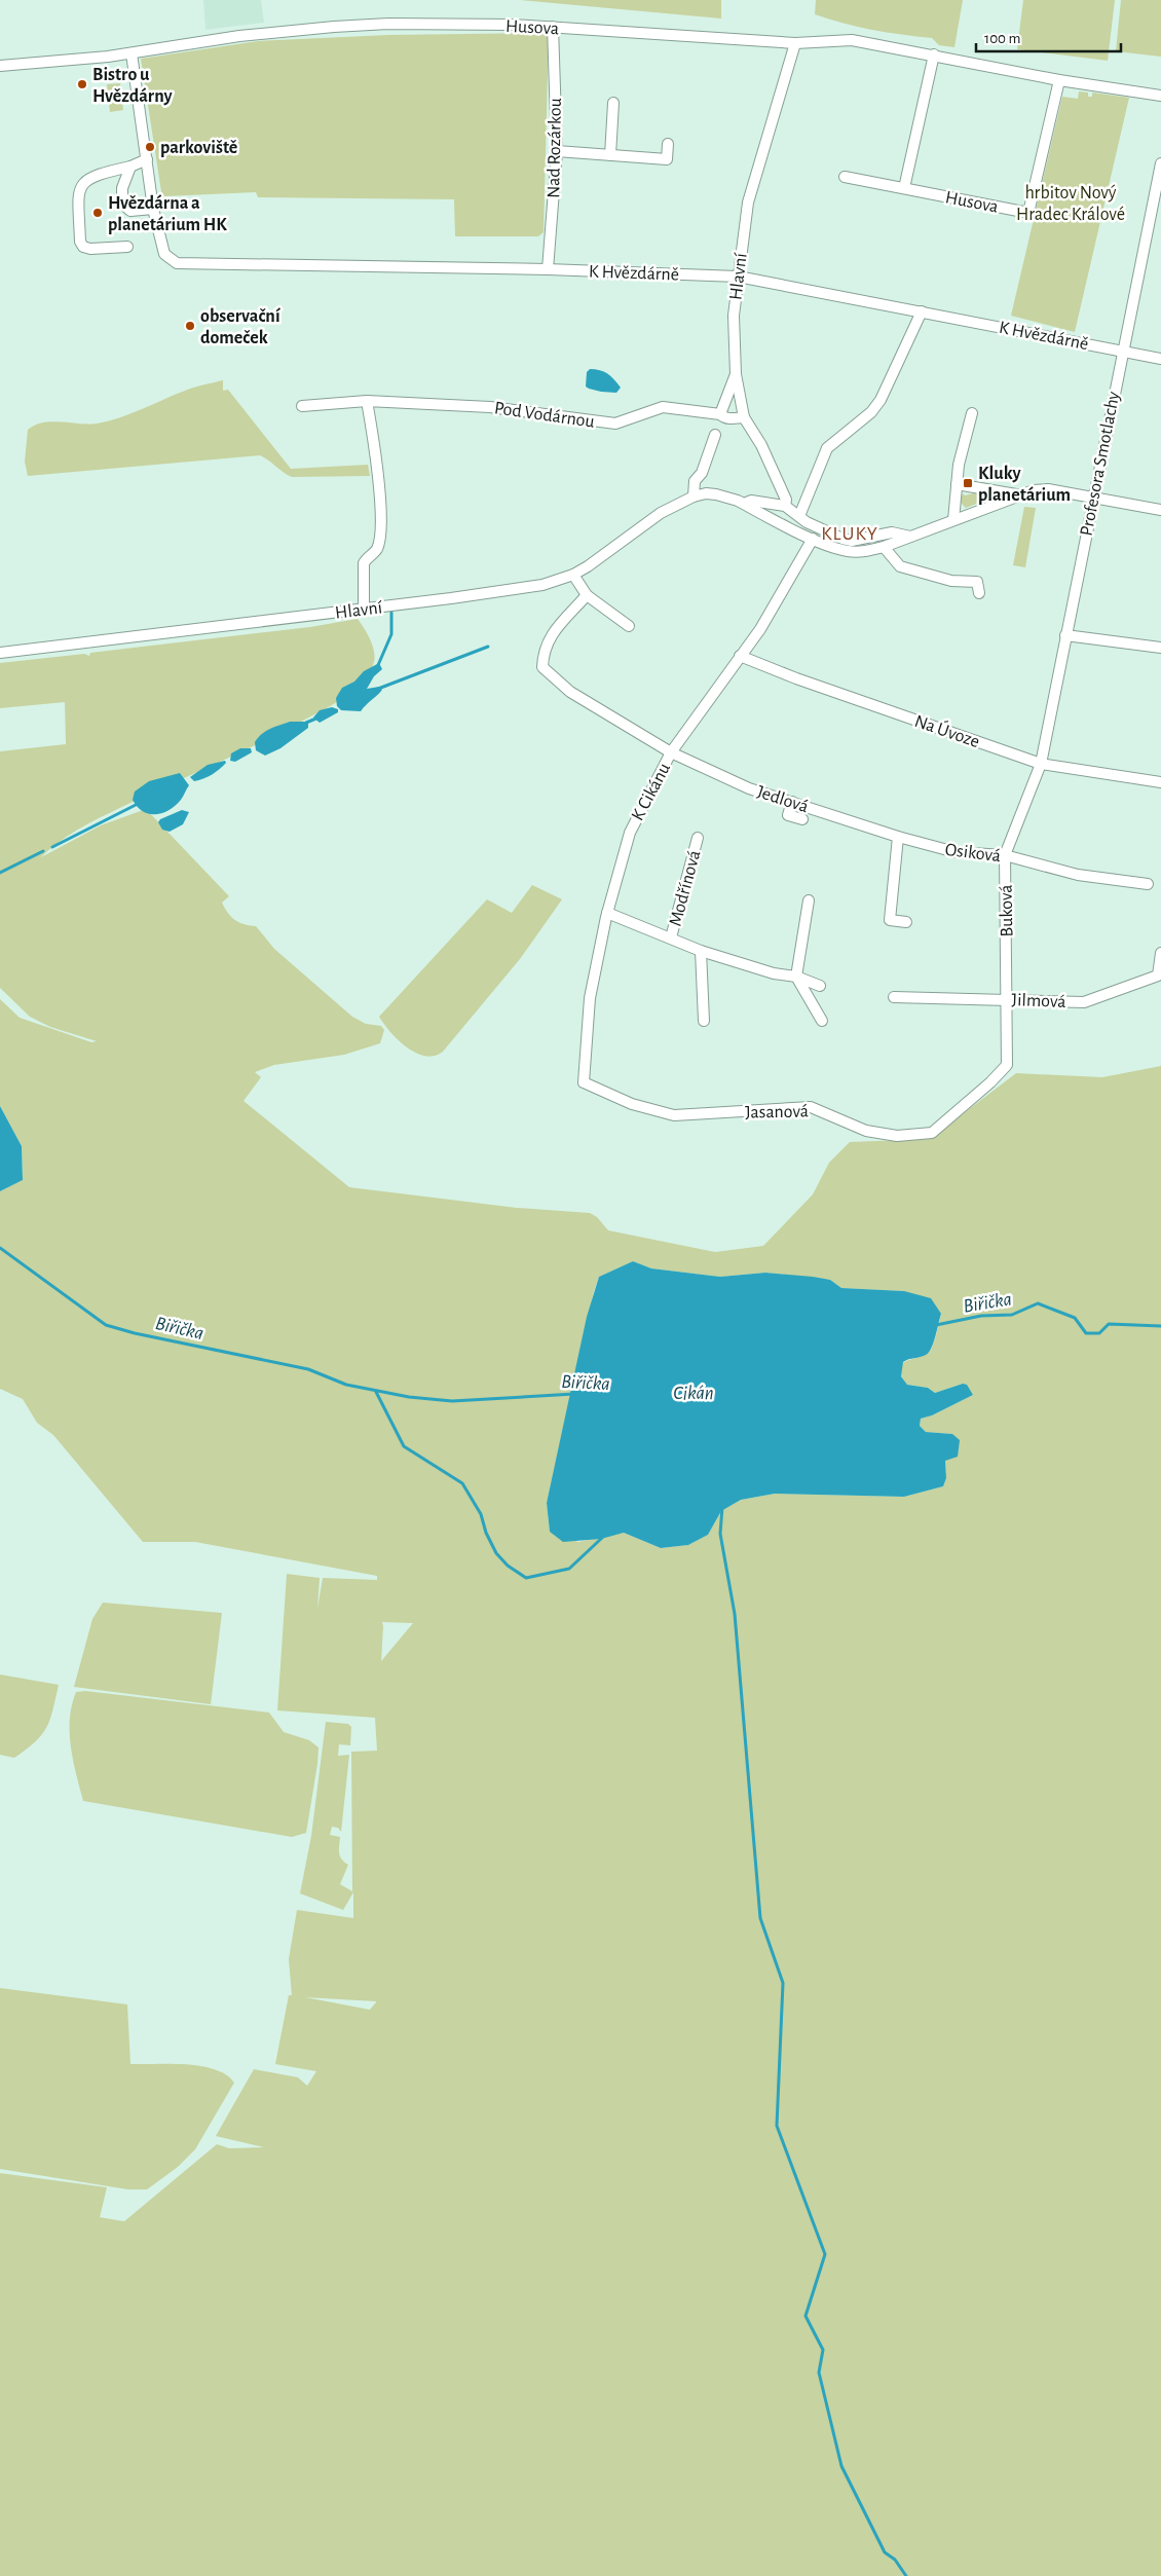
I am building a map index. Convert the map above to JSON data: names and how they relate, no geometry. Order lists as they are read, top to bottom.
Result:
{
  "streets": {
    "street": [
      "Husova",
      "Nad Rozárkou",
      "K Hvězdárně",
      "Hlavní",
      "Pod Vodárnou",
      "Profesora Smotlachy",
      "Na Úvoze",
      "K Cikánu",
      "Jedlová",
      "Osiková",
      "Modřínová",
      "Buková",
      "Jilmová",
      "Jasanová"
    ]
  },
  "crossings": [
    ["Husova", "Nad Rozárkou"],
    ["Husova", "K Hvězdárně"],
    ["Husova", "Hlavní"],
    ["Nad Rozárkou", "K Hvězdárně"],
    ["K Hvězdárně", "Hlavní"],
    ["K Hvězdárně", "Profesora Smotlachy"],
    ["Hlavní", "Pod Vodárnou"],
    ["Hlavní", "Profesora Smotlachy"],
    ["Hlavní", "K Cikánu"],
    ["Profesora Smotlachy", "Na Úvoze"],
    ["Profesora Smotlachy", "Buková"],
    ["Na Úvoze", "K Cikánu"],
    ["Na Úvoze", "Buková"],
    ["K Cikánu", "Jedlová"],
    ["K Cikánu", "Modřínová"],
    ["K Cikánu", "Jasanová"],
    ["Jedlová", "Osiková"],
    ["Osiková", "Buková"],
    ["Buková", "Jilmová"],
    ["Buková", "Jasanová"]
  ],
  "districts": ["KLUKY"],
  "water": ["Biřička", "Cikán"],
  "parks": ["hrbitov Nový Hradec Králové"],
  "places": {
    "other": [
      "Bistro u Hvězdárny",
      "parkoviště",
      "Hvězdárna a planetárium HK",
      "observační domeček"
    ],
    "transit": ["Kluky planetárium"]
  },
  "scale_bar": "100 m"
}
